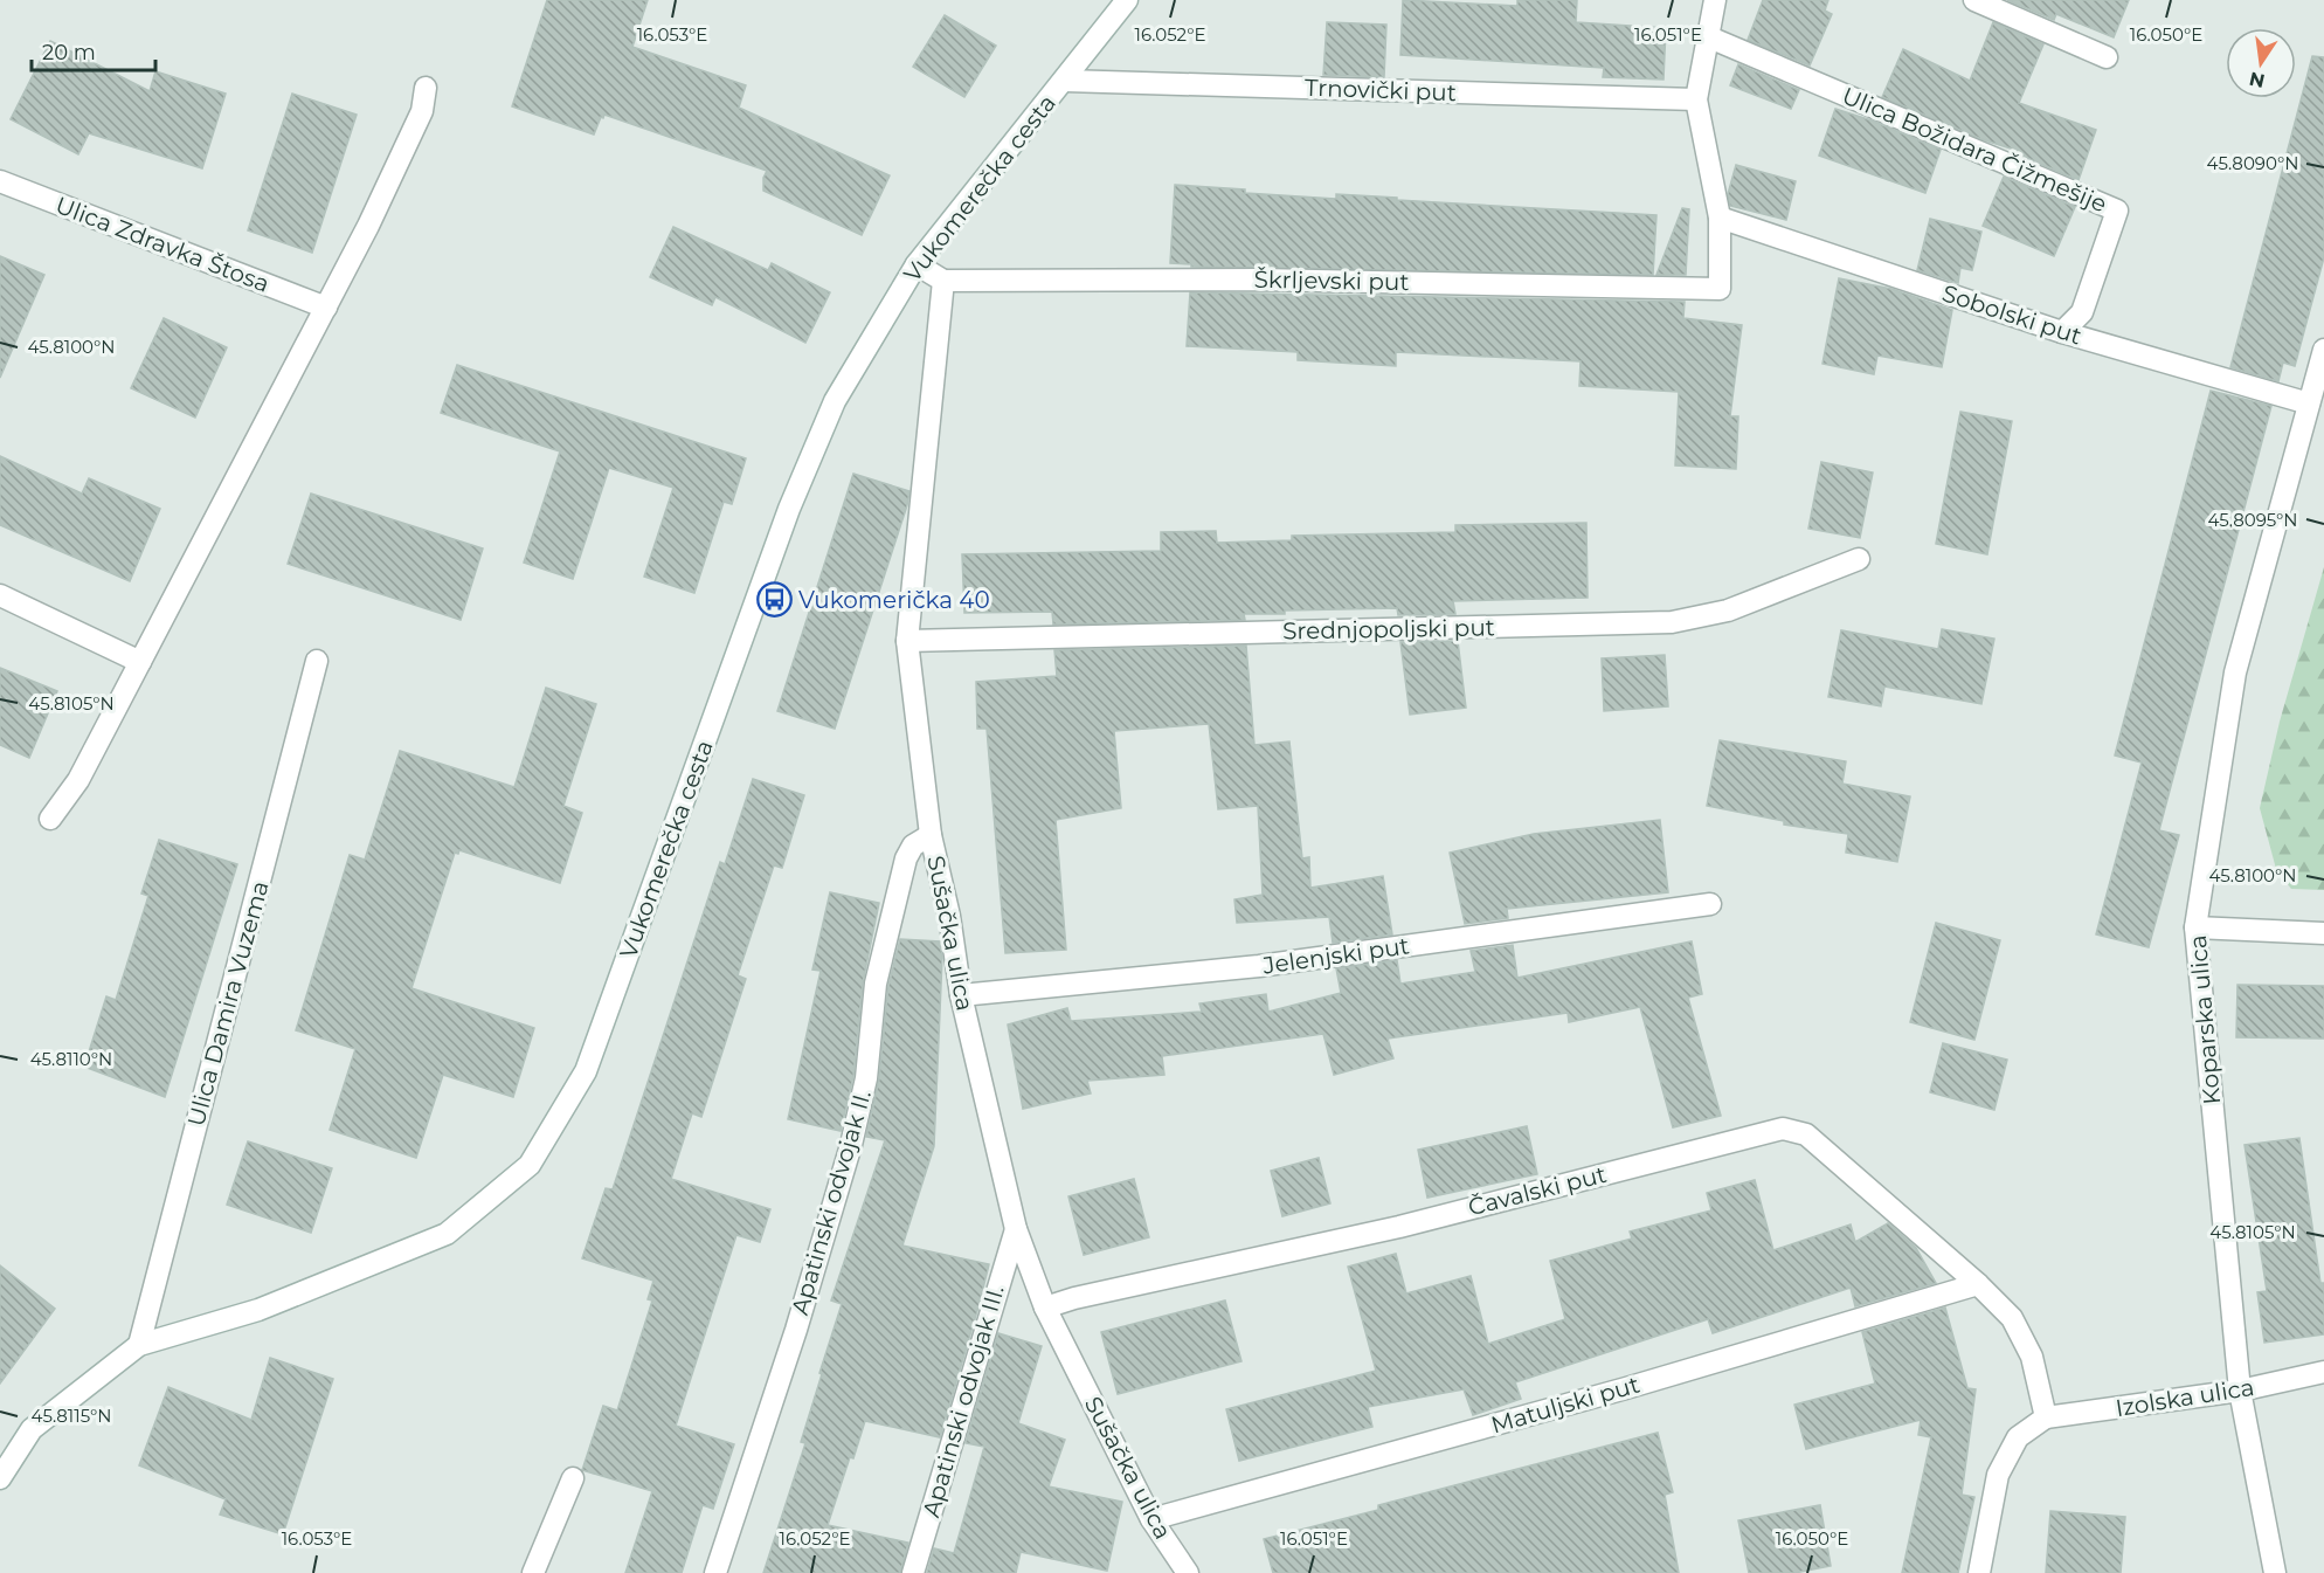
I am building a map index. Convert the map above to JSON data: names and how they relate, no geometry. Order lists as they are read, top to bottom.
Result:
{
  "streets": {
    "street": [
      "Trnovički put",
      "Ulica Božidara Čižmešije",
      "Vukomerečka cesta",
      "Ulica Zdravka Štosa",
      "Škrljevski put",
      "Sobolski put",
      "Srednjopoljski put",
      "Sušačka ulica",
      "Jelenjski put",
      "Ulica Damira Vuzema",
      "Koparska ulica",
      "Čavalski put",
      "Apatinski odvojak II.",
      "Izolska ulica",
      "Apatinski odvojak III.",
      "Matuljski put"
    ]
  },
  "crossings": [
    ["Trnovički put", "Vukomerečka cesta"],
    ["Ulica Božidara Čižmešije", "Sobolski put"],
    ["Vukomerečka cesta", "Ulica Damira Vuzema"],
    ["Škrljevski put", "Sobolski put"],
    ["Škrljevski put", "Sušačka ulica"],
    ["Sobolski put", "Koparska ulica"],
    ["Srednjopoljski put", "Sušačka ulica"],
    ["Sušačka ulica", "Jelenjski put"],
    ["Sušačka ulica", "Čavalski put"],
    ["Sušačka ulica", "Apatinski odvojak II."],
    ["Sušačka ulica", "Apatinski odvojak III."],
    ["Sušačka ulica", "Matuljski put"],
    ["Koparska ulica", "Izolska ulica"],
    ["Čavalski put", "Izolska ulica"],
    ["Čavalski put", "Matuljski put"]
  ],
  "places": {
    "bus stop": ["Vukomerička 40"]
  },
  "scale_bar": "20 m",
  "north": "bottom",
  "coordinates": [
    "16.053°E",
    "16.052°E",
    "16.051°E",
    "16.050°E",
    "45.8090°N",
    "45.8100°N",
    "45.8095°N",
    "45.8105°N",
    "45.8110°N",
    "45.8115°N"
  ]
}
